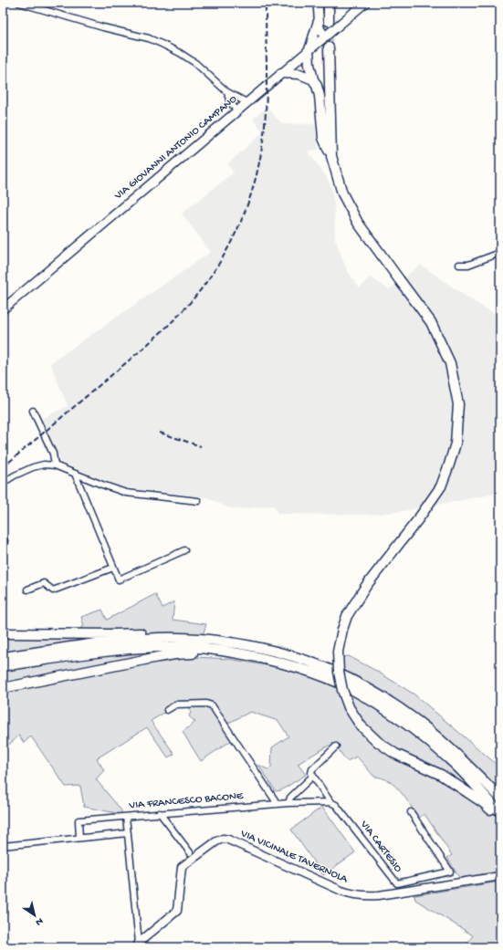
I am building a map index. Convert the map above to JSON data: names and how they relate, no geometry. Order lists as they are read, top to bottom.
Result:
{
  "streets": {
    "main road": ["VIA GIOVANNI ANTONIO CAMPANO"],
    "street": ["VIA FRANCESCO BACONE", "VIA CARTESIO", "VIA VICINALE TAVERNOLA"]
  },
  "crossings": [
    ["VIA FRANCESCO BACONE", "VIA CARTESIO"],
    ["VIA FRANCESCO BACONE", "VIA VICINALE TAVERNOLA"]
  ],
  "north": "bottom right"
}
